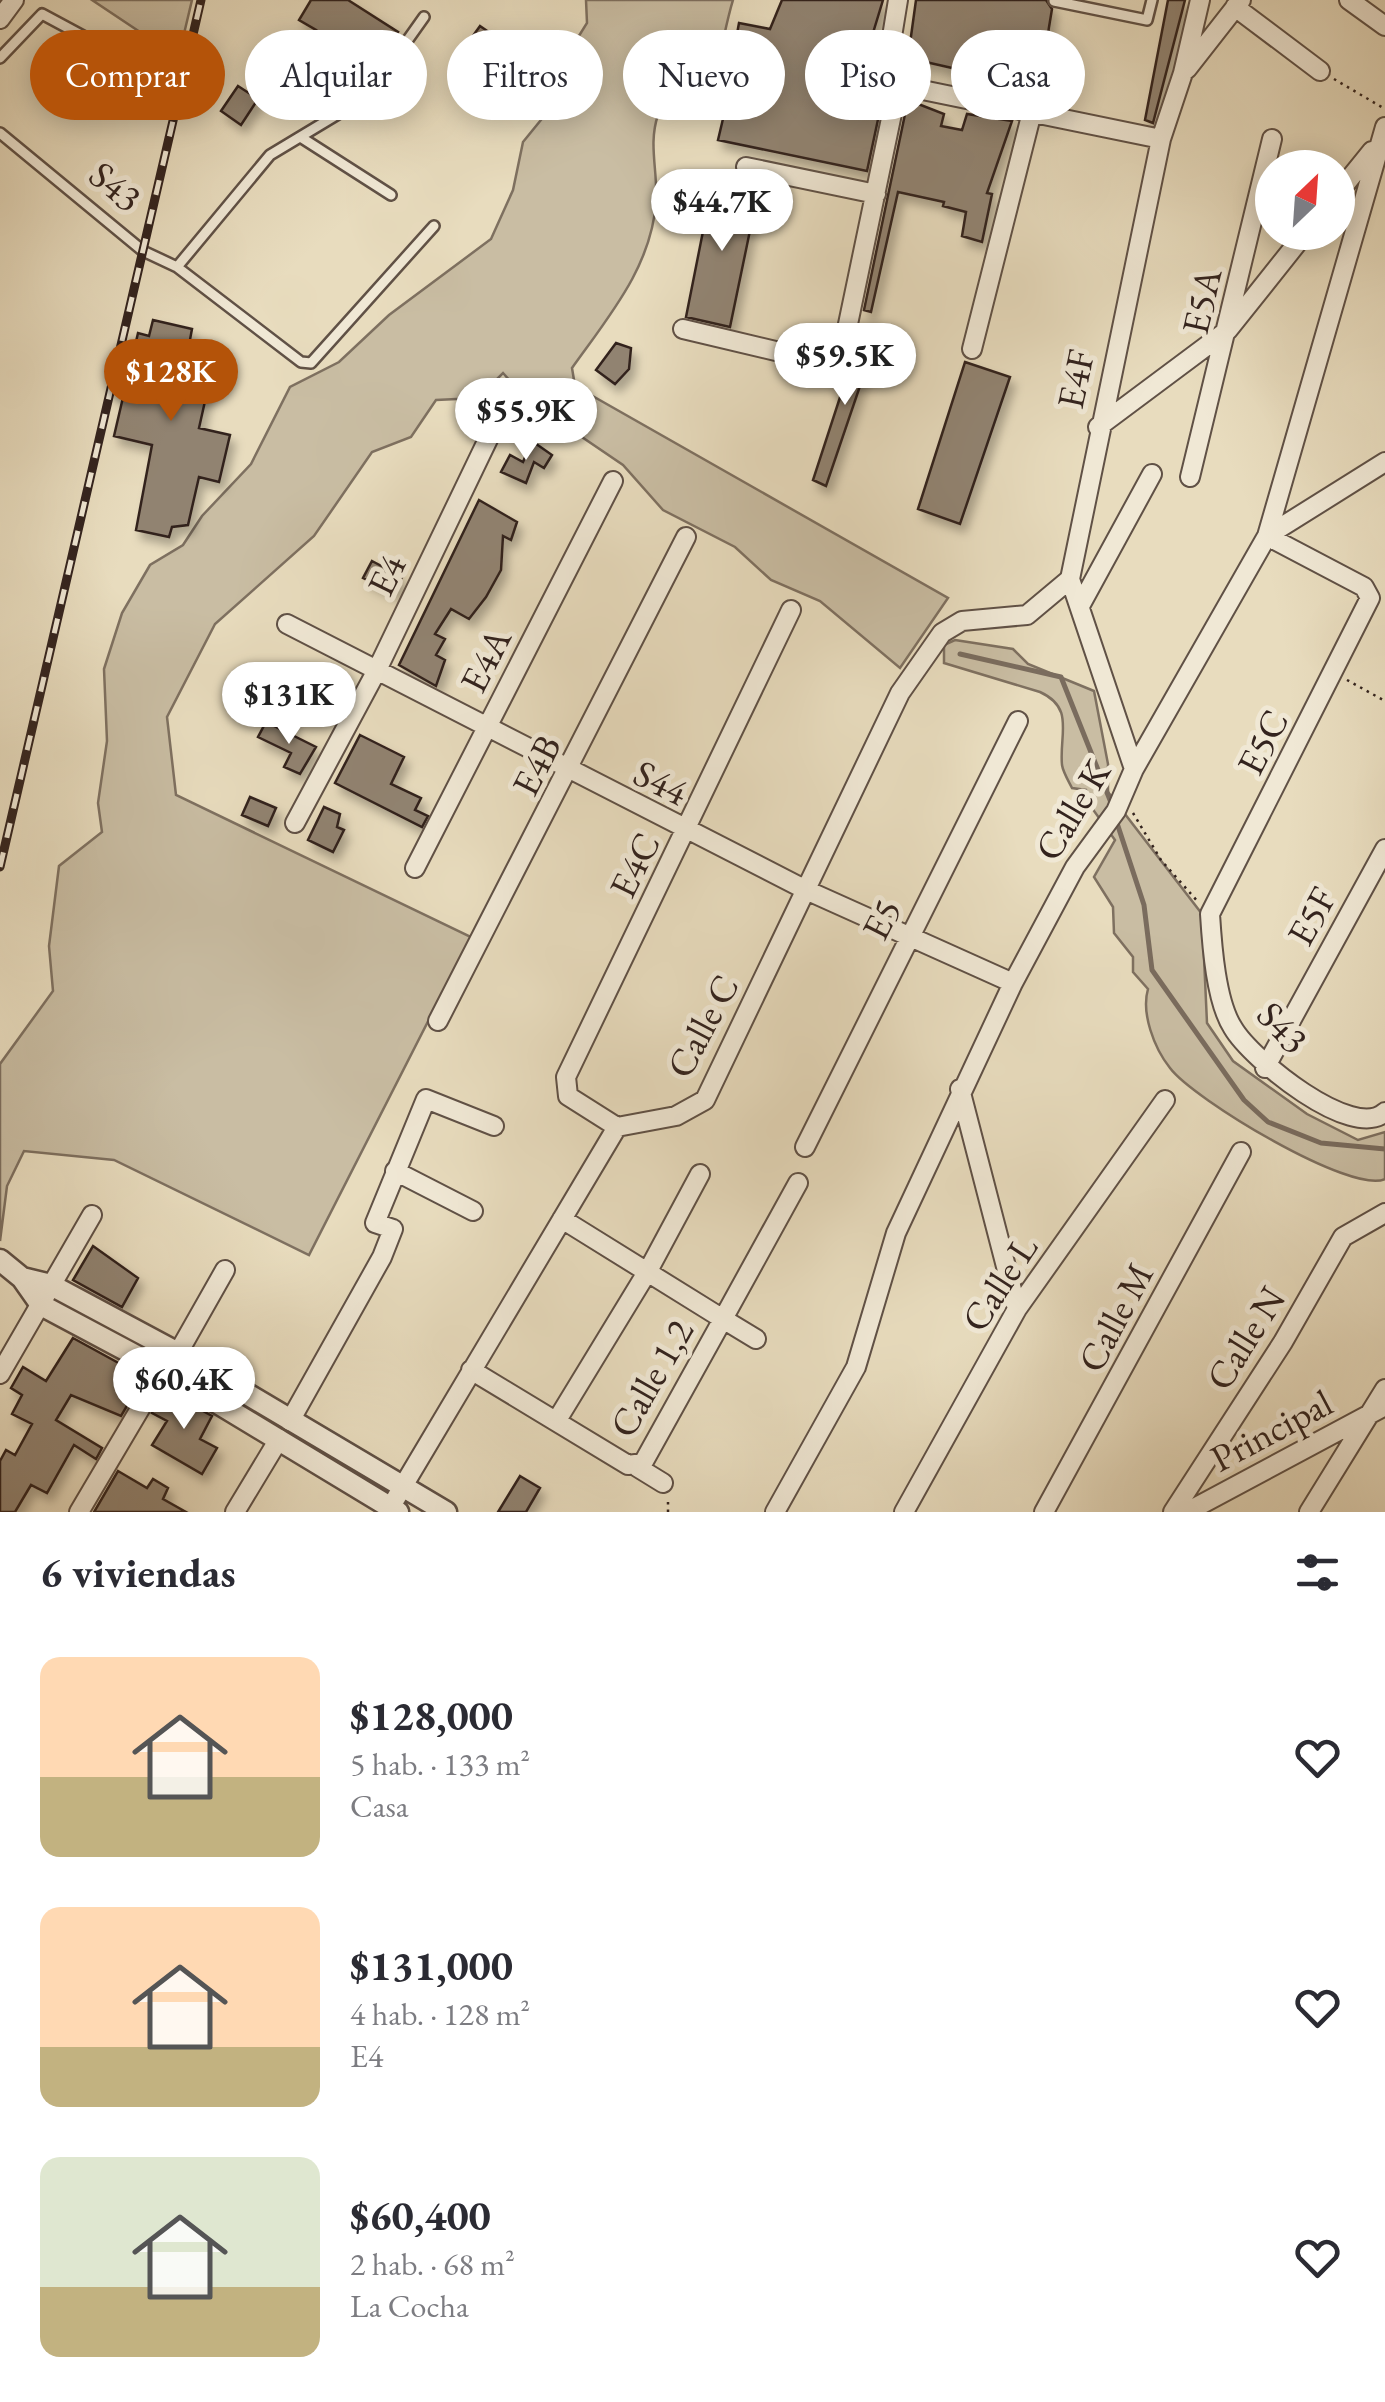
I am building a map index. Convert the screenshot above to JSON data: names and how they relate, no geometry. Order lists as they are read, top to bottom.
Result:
{
  "streets": {
    "street": [
      "S43",
      "E5A",
      "E4F",
      "E4",
      "E4A",
      "E5C",
      "E4B",
      "S44",
      "Calle K",
      "E4C",
      "E5F",
      "E5",
      "Calle C",
      "Calle L",
      "Calle M",
      "Calle N",
      "Calle 1,2",
      "Principal"
    ]
  },
  "crossings": [
    ["S43", "E5C"],
    ["S43", "E5F"],
    ["E4F", "Calle C"],
    ["E4", "S44"],
    ["E4A", "S44"],
    ["E5C", "Calle K"],
    ["E4B", "S44"],
    ["S44", "Calle K"],
    ["S44", "E4C"],
    ["S44", "E5"],
    ["S44", "Calle C"],
    ["E4C", "Calle C"]
  ],
  "north": "top right",
  "page": {
    "chip": [
      "Comprar",
      "Alquilar",
      "Filtros",
      "Nuevo",
      "Piso",
      "Casa"
    ],
    "price": [
      "$44.7K",
      "$59.5K",
      "$128K",
      "$55.9K",
      "$131K",
      "$60.4K"
    ],
    "heading": "6 viviendas",
    "list": [
      {
        "name": "$128,000",
        "note": "5 hab. · 133 m² · Casa"
      },
      {
        "name": "$131,000",
        "note": "4 hab. · 128 m² · E4"
      },
      {
        "name": "$60,400",
        "note": "2 hab. · 68 m² · La Cocha"
      }
    ]
  }
}
